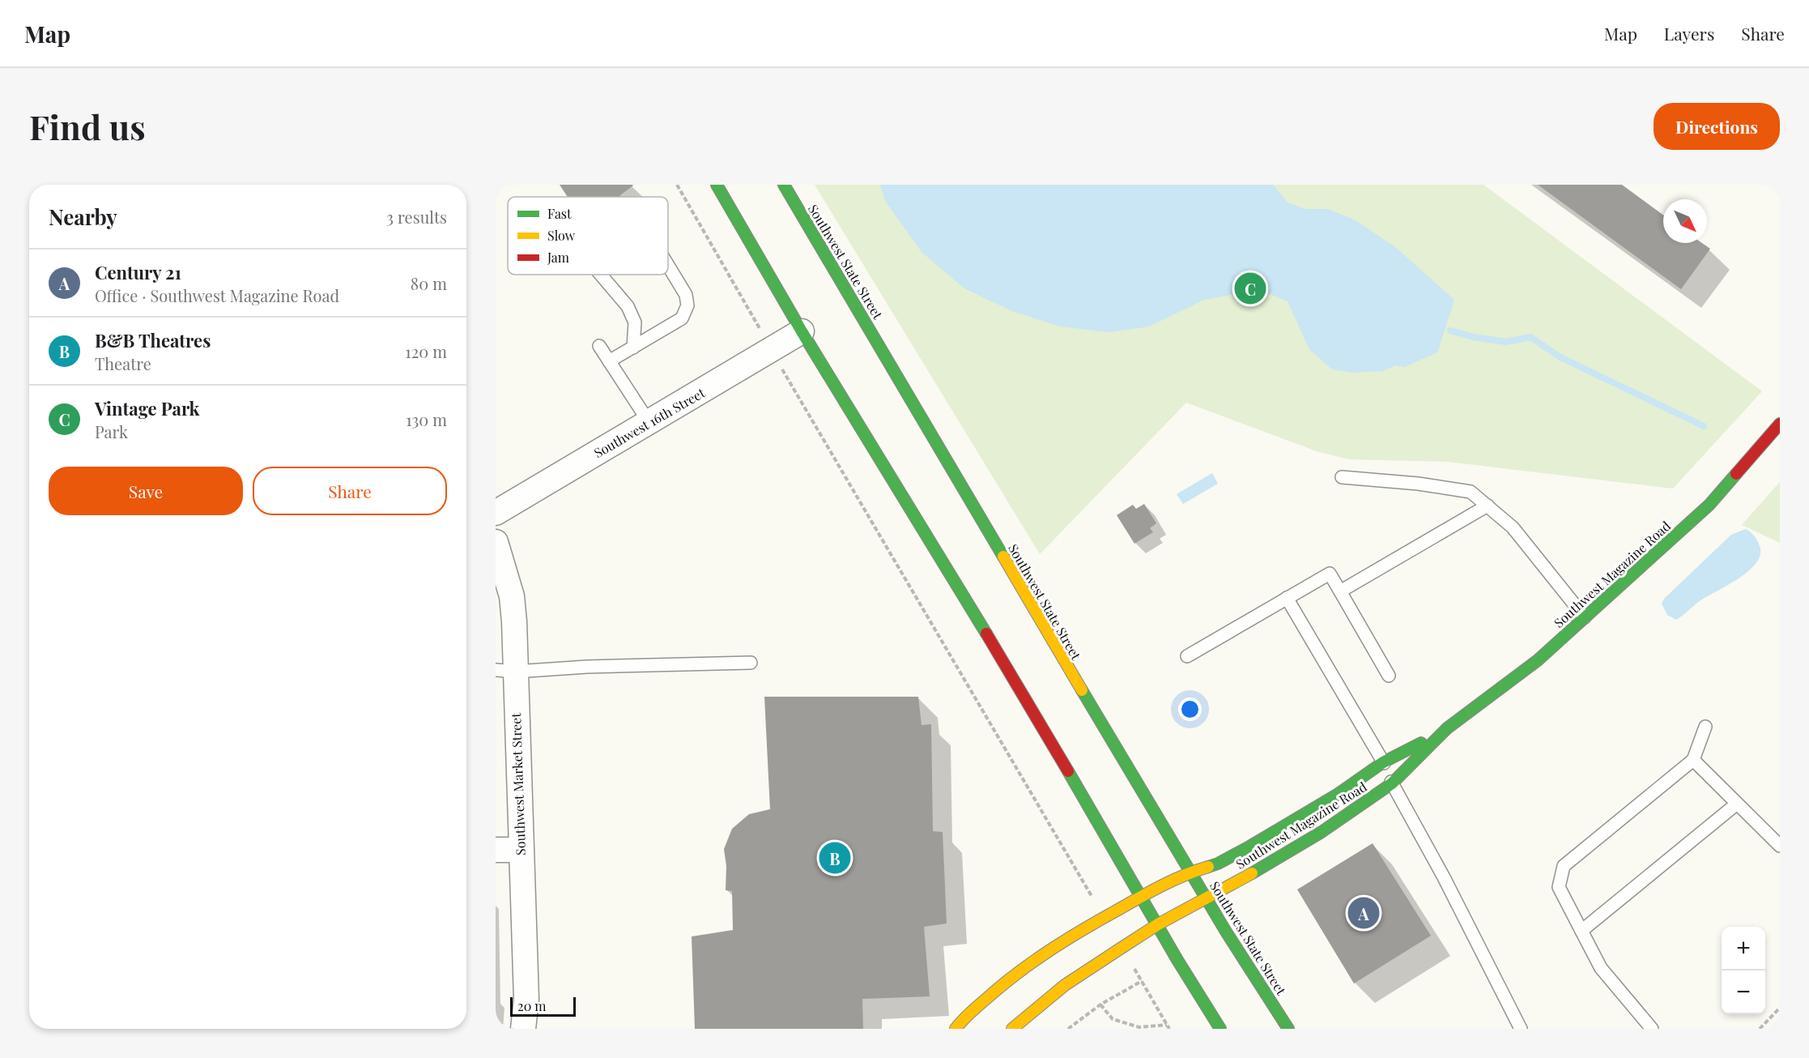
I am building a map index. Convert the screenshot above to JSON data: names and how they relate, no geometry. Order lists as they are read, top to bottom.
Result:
{
  "streets": {
    "main road": ["Southwest State Street", "Southwest Magazine Road"],
    "street": ["Southwest 16th Street", "Southwest Market Street"]
  },
  "crossings": [
    ["Southwest State Street", "Southwest Magazine Road"]
  ],
  "legend": ["Fast", "Slow", "Jam"],
  "scale_bar": "20 m",
  "north": "bottom right",
  "page": {
    "header": "Map",
    "nav": ["Map", "Layers", "Share"],
    "buttons": [
      "Directions",
      ["Save", "Share"]
    ],
    "title": "Find us",
    "heading": ["Nearby", "3 results"],
    "list": [
      {
        "mark": "A",
        "name": "Century 21",
        "note": "Office · Southwest Magazine Road",
        "value": "80 m"
      },
      {
        "mark": "B",
        "name": "B&B Theatres",
        "note": "Theatre",
        "value": "120 m"
      },
      {
        "mark": "C",
        "name": "Vintage Park",
        "note": "Park",
        "value": "130 m"
      }
    ],
    "pins": ["C", "B", "A"],
    "map_buttons": ["+", "−"],
    "scale": "20 m"
  }
}
